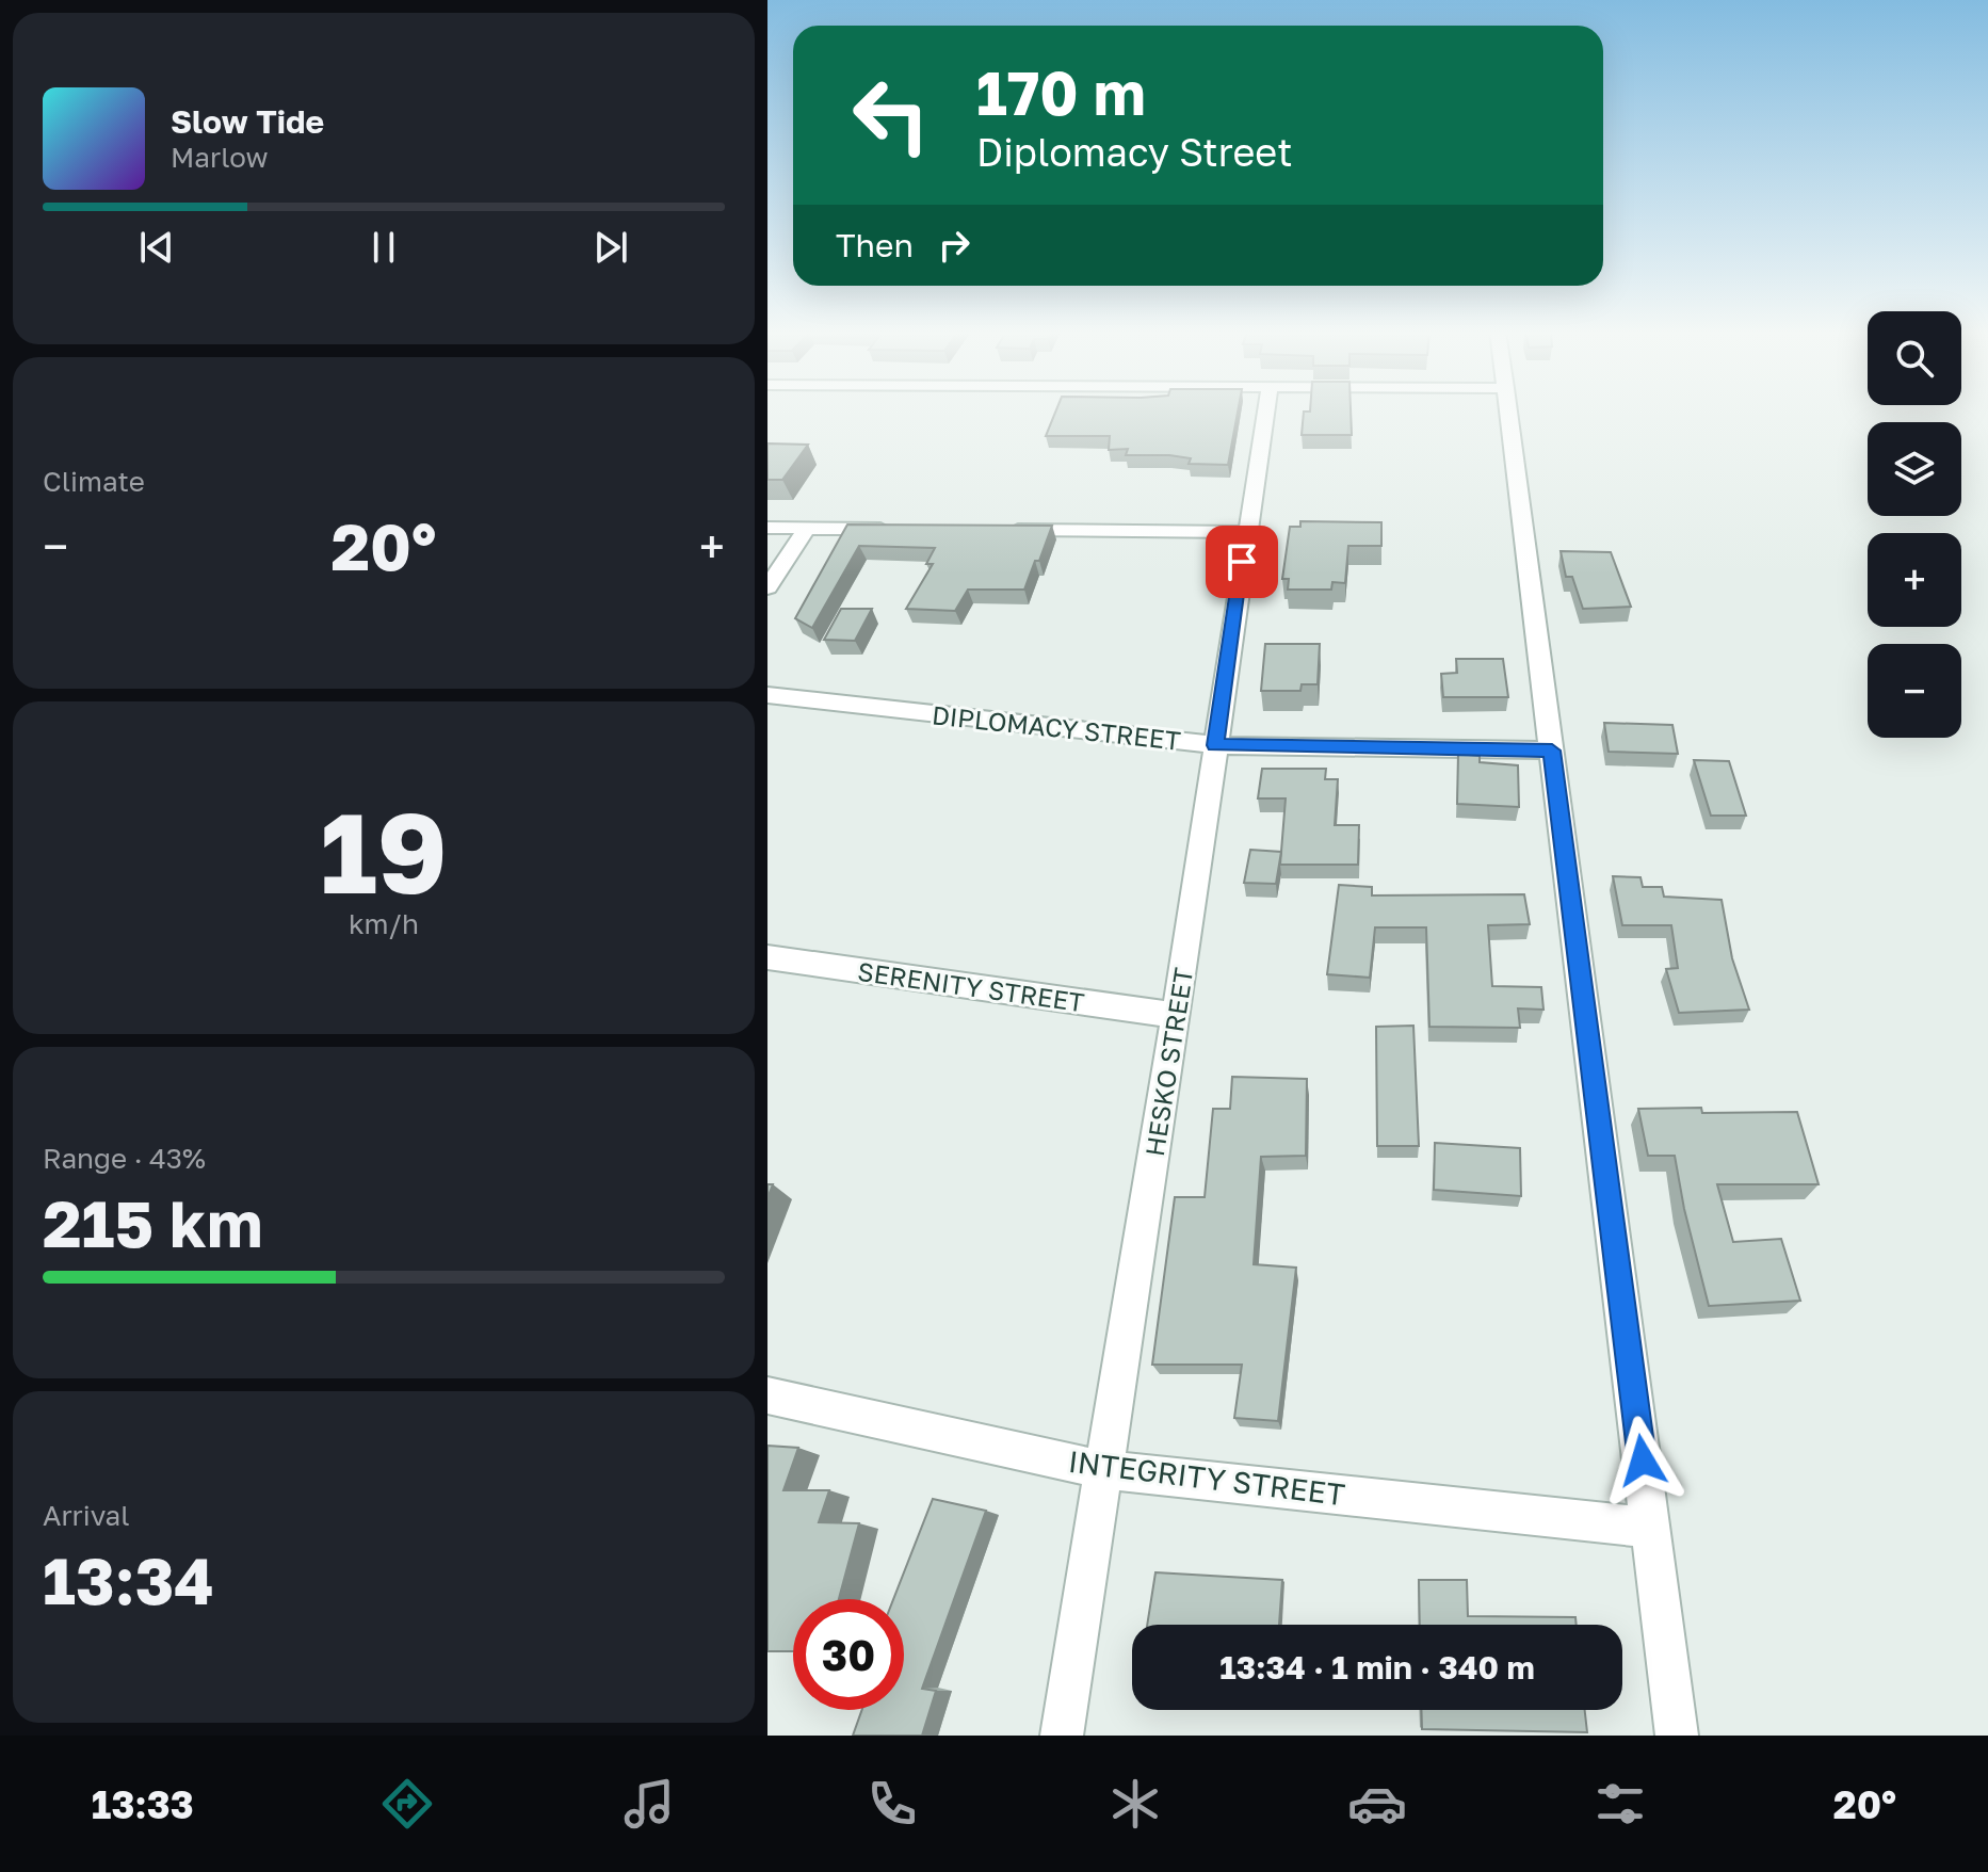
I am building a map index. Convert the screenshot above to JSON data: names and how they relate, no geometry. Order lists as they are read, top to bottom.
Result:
{
  "streets": {
    "street": [
      "DIPLOMACY STREET",
      "SERENITY STREET",
      "HESKO STREET",
      "INTEGRITY STREET"
    ]
  },
  "crossings": [
    ["DIPLOMACY STREET", "HESKO STREET"],
    ["SERENITY STREET", "HESKO STREET"],
    ["HESKO STREET", "INTEGRITY STREET"]
  ],
  "page": {
    "turn": ["170 m", "Diplomacy Street"],
    "song": ["Slow Tide", "Marlow"],
    "then": "Then",
    "map_buttons": ["+", "−"],
    "tile": [
      "Climate",
      ["19", "km/h"],
      ["Range · 43%", "215 km"],
      ["Arrival", "13:34"]
    ],
    "heat": ["−", "20°", "+"],
    "limit": "30",
    "trip": "13:34 · 1 min · 340 m",
    "tabs": ["13:33", "20°"]
  }
}
